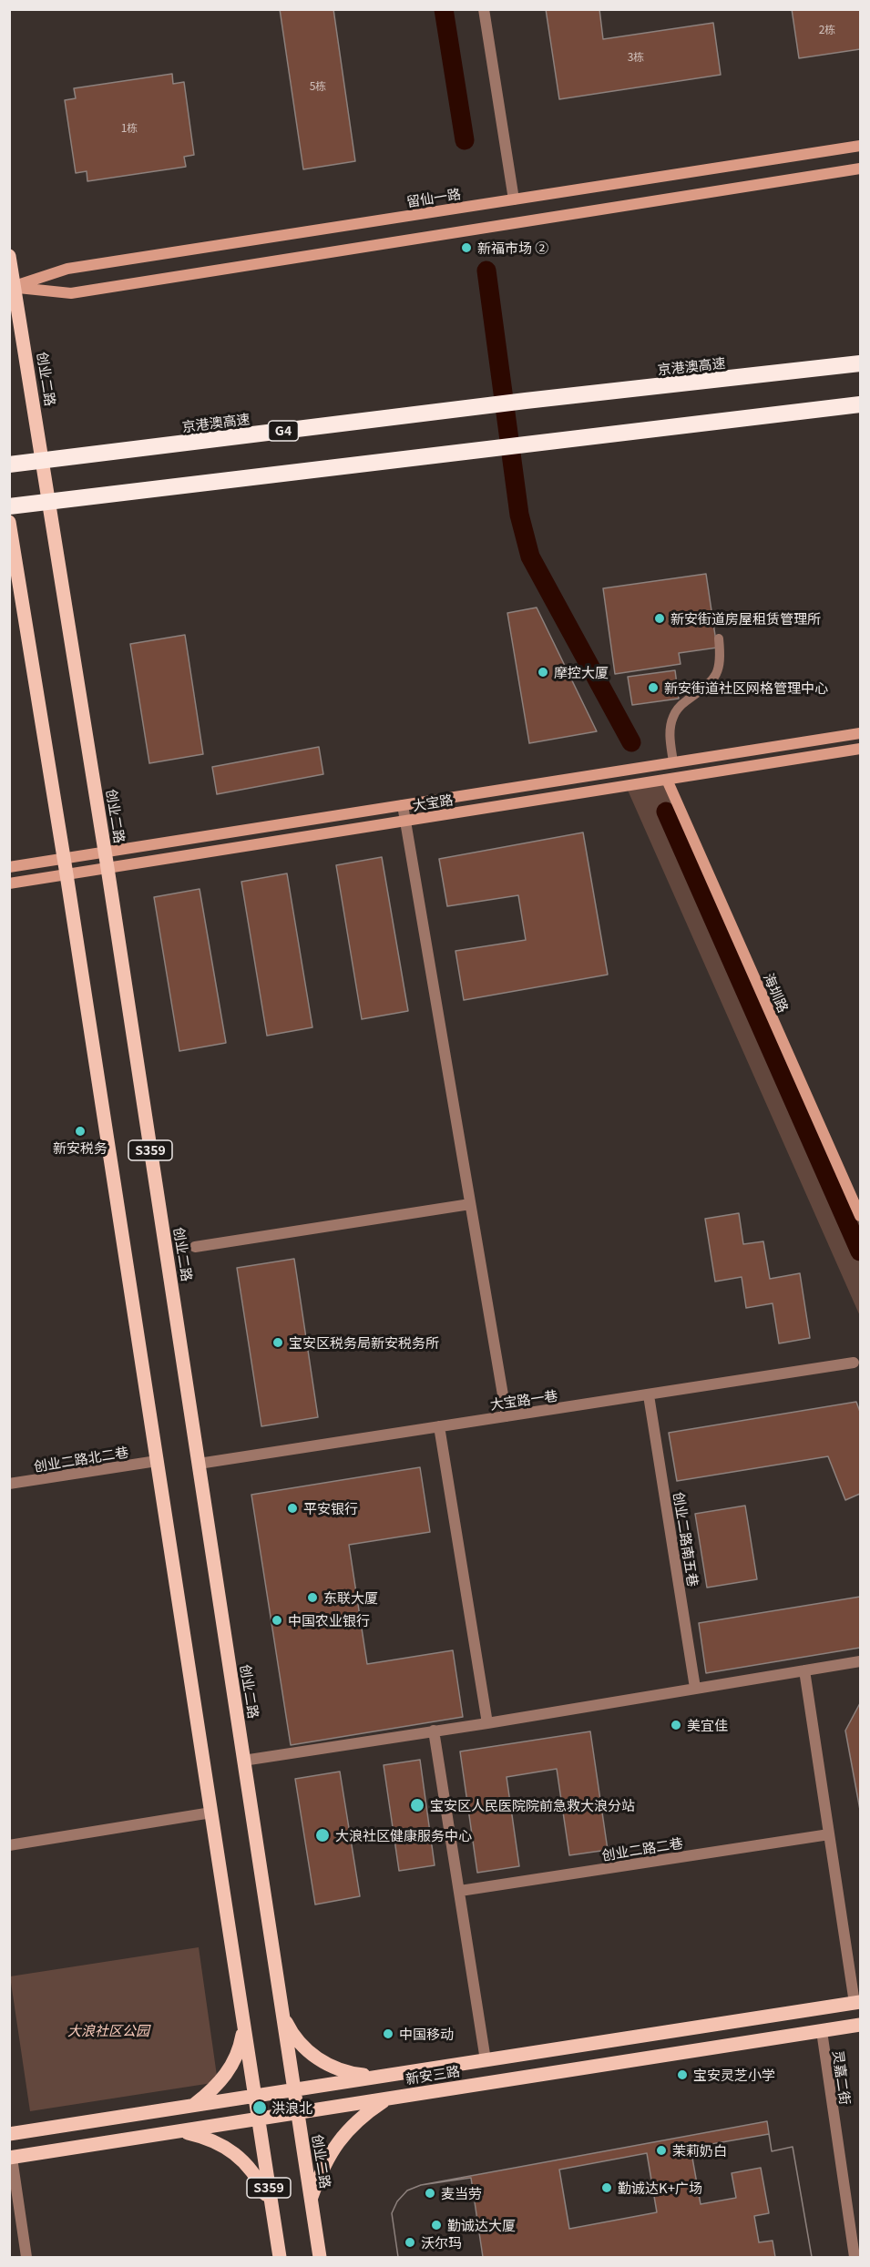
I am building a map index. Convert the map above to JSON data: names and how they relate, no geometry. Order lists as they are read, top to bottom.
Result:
{
  "streets": {
    "highway": ["京港澳高速", "G4"],
    "main road": [
      "留仙一路",
      "创业二路",
      "大宝路",
      "海圳路",
      "S359",
      "新安三路"
    ],
    "street": [
      "大宝路一巷",
      "创业二路北二巷",
      "创业二路南五巷",
      "创业二路二巷",
      "灵嘉二街"
    ]
  },
  "crossings": [
    ["留仙一路", "创业二路"],
    ["创业二路", "大宝路"],
    ["创业二路", "大宝路一巷"],
    ["创业二路", "新安三路"],
    ["大宝路", "海圳路"],
    ["大宝路", "S359"],
    ["S359", "创业二路北二巷"],
    ["S359", "新安三路"],
    ["大宝路一巷", "创业二路南五巷"],
    ["新安三路", "灵嘉二街"]
  ],
  "parks": ["大浪社区公园"],
  "places": [
    "新福市场 ②",
    "新安街道房屋租赁管理所",
    "摩控大厦",
    "新安街道社区网格管理中心",
    "新安税务",
    "宝安区税务局新安税务所",
    "平安银行",
    "东联大厦",
    "中国农业银行",
    "美宜佳",
    "宝安区人民医院院前急救大浪分站",
    "大浪社区健康服务中心",
    "中国移动",
    "宝安灵芝小学",
    "洪浪北",
    "茉莉奶白",
    "勤诚达K+广场",
    "麦当劳",
    "勤诚达大厦",
    "沃尔玛"
  ],
  "house_numbers": [
    "2栋",
    "3栋",
    "5栋",
    "1栋"
  ]
}
